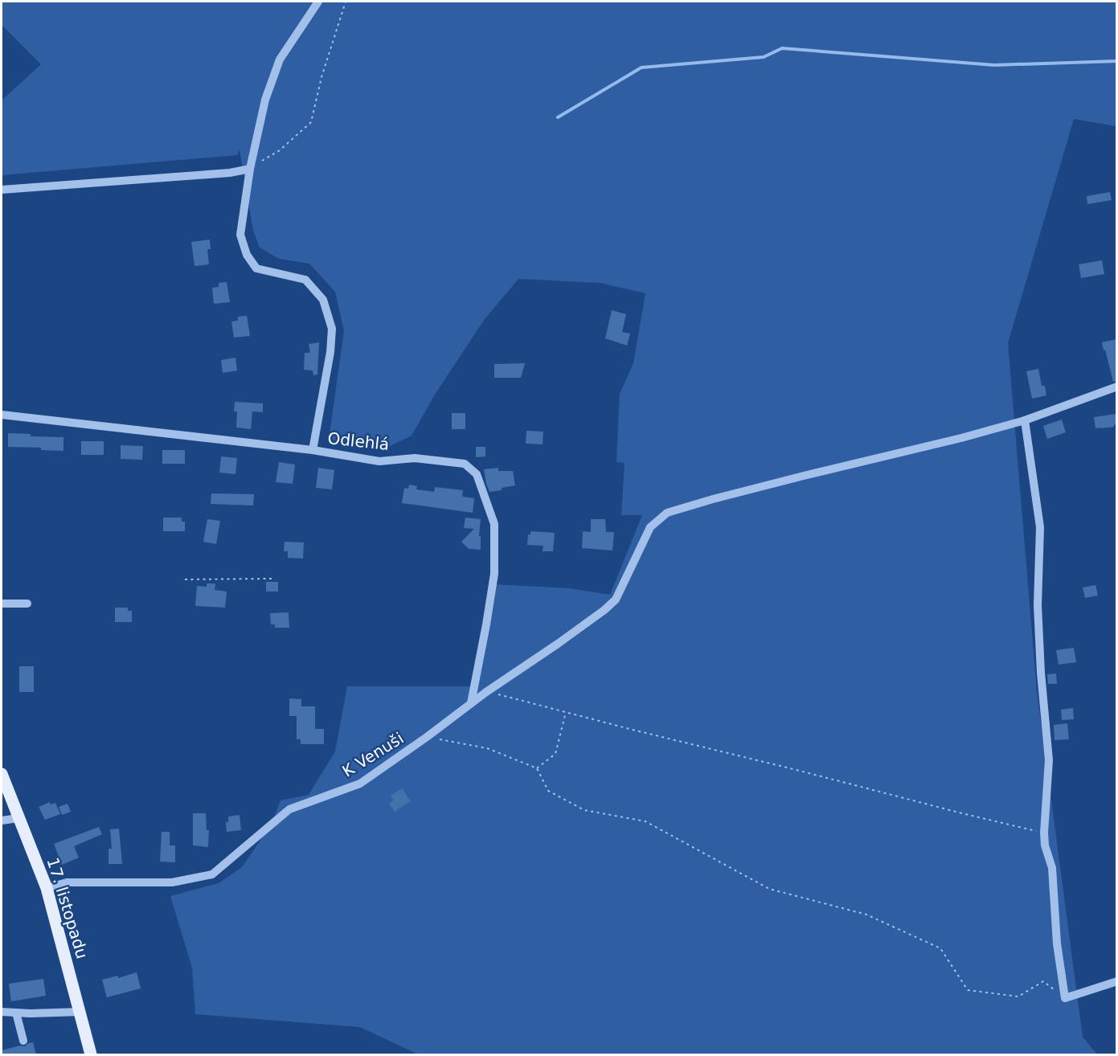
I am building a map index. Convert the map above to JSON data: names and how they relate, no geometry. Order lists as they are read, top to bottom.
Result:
{
  "streets": {
    "main road": ["17. listopadu"],
    "street": ["Odlehlá", "K Venuši"]
  },
  "crossings": [
    ["Odlehlá", "K Venuši"],
    ["K Venuši", "17. listopadu"]
  ]
}
